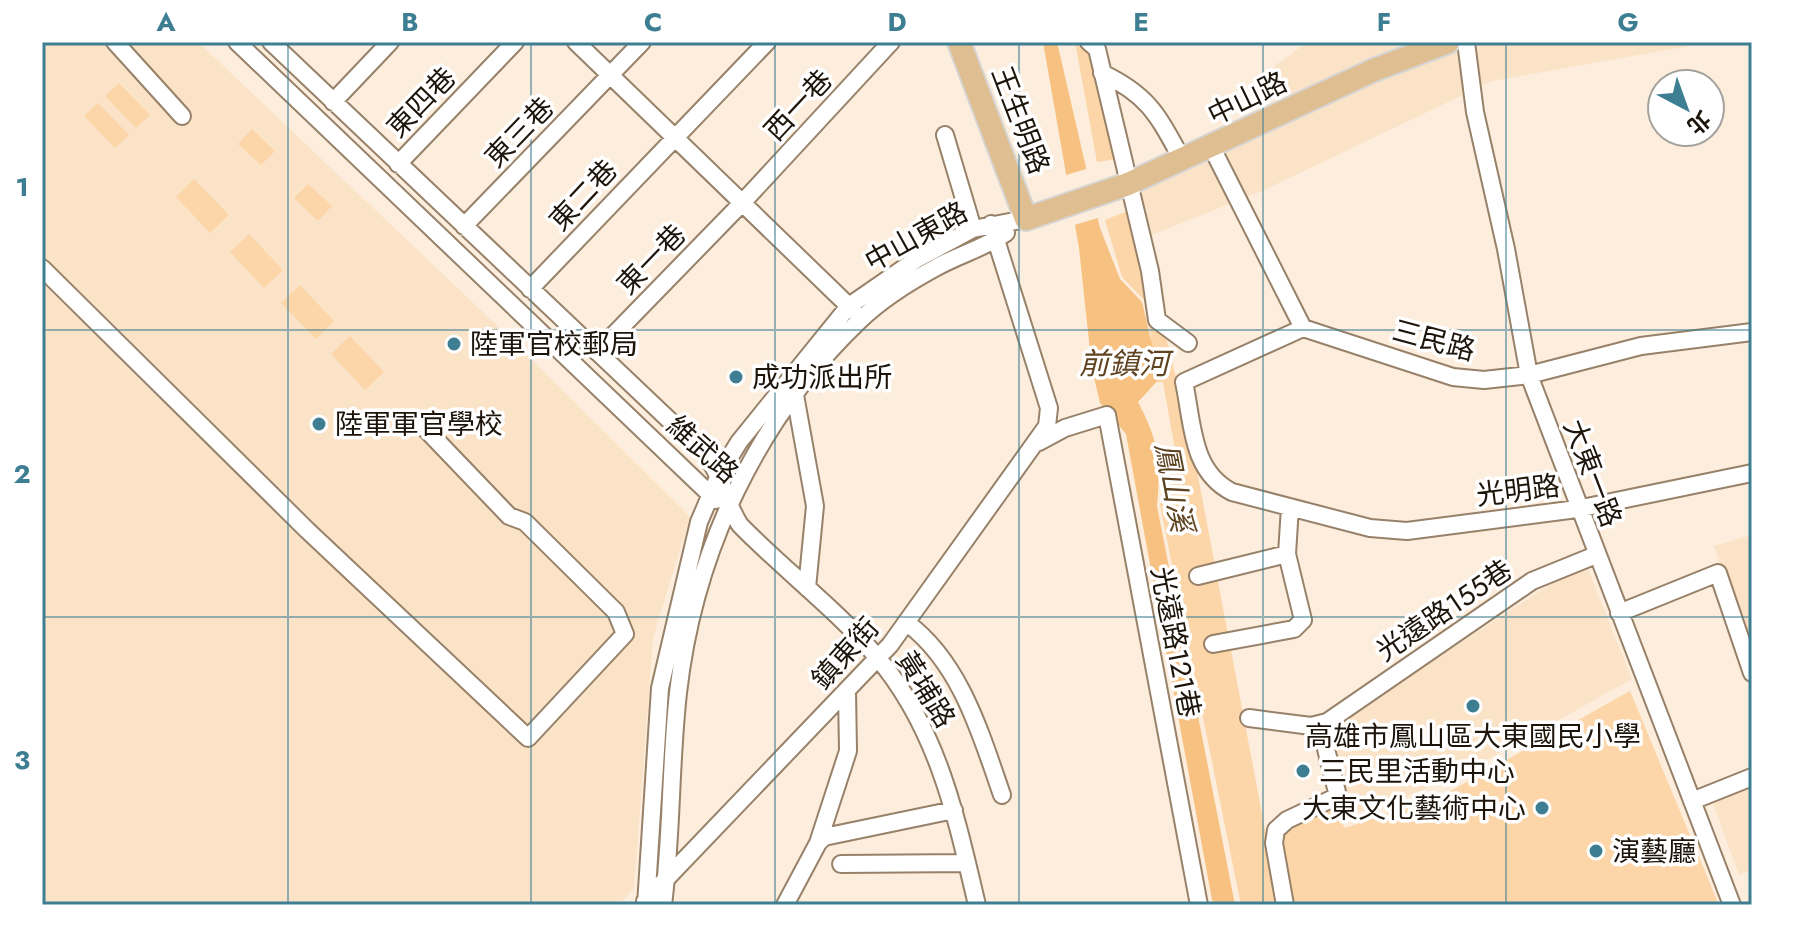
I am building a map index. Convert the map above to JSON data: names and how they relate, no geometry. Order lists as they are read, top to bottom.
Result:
{
  "streets": {
    "main road": ["中山路", "王生明路"],
    "street": [
      "東四巷",
      "西一巷",
      "東三巷",
      "東二巷",
      "中山東路",
      "東一巷",
      "三民路",
      "維武路",
      "大東一路",
      "光明路",
      "光遠路155巷",
      "光遠路121巷",
      "鎮東街",
      "黃埔路"
    ]
  },
  "crossings": [
    ["中山路", "王生明路"],
    ["中山路", "中山東路"],
    ["東四巷", "維武路"],
    ["西一巷", "東一巷"],
    ["王生明路", "中山東路"],
    ["東三巷", "維武路"],
    ["東二巷", "維武路"],
    ["中山東路", "維武路"],
    ["中山東路", "鎮東街"],
    ["中山東路", "黃埔路"],
    ["東一巷", "維武路"],
    ["三民路", "大東一路"],
    ["三民路", "光明路"],
    ["維武路", "黃埔路"],
    ["大東一路", "光明路"],
    ["大東一路", "光遠路155巷"],
    ["光遠路121巷", "鎮東街"],
    ["鎮東街", "黃埔路"]
  ],
  "water": ["前鎮河", "鳳山溪"],
  "places": [
    "陸軍官校郵局",
    "成功派出所",
    "陸軍軍官學校",
    "高雄市鳳山區大東國民小學",
    "三民里活動中心",
    "大東文化藝術中心",
    "演藝廳"
  ],
  "north": "bottom right",
  "grid": {
    "columns": [
      "A",
      "B",
      "C",
      "D",
      "E",
      "F",
      "G"
    ],
    "rows": ["1", "2", "3"]
  }
}
